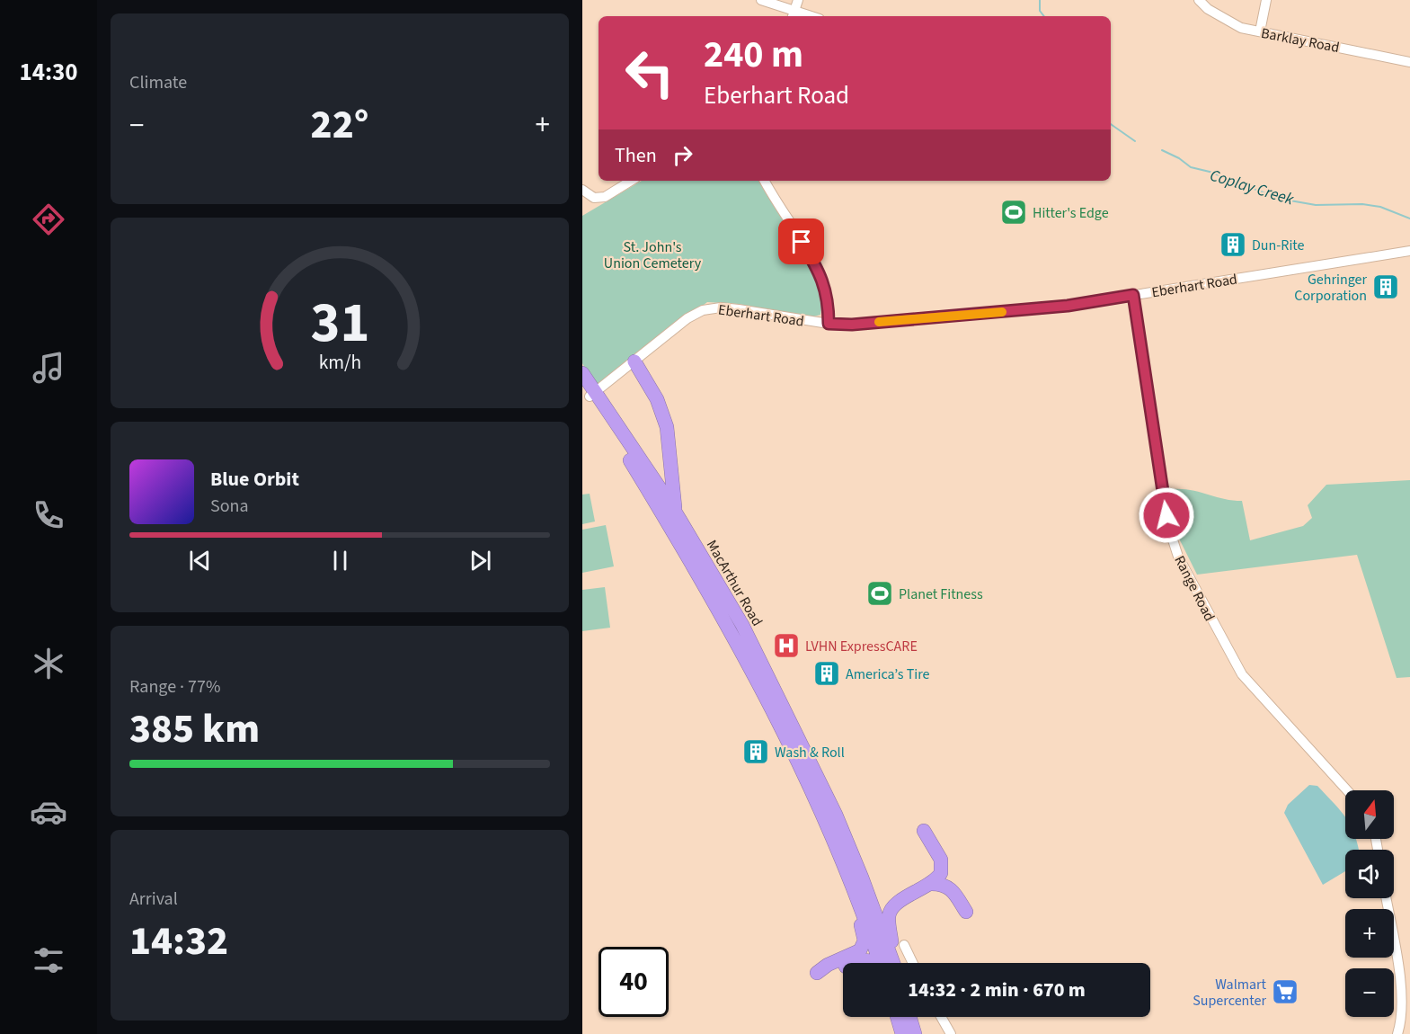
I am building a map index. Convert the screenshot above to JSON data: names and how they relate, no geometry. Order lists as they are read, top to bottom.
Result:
{
  "streets": {
    "highway": ["MacArthur Road"],
    "street": ["Barklay Road", "Eberhart Road", "Range Road"]
  },
  "crossings": [
    ["Eberhart Road", "MacArthur Road"],
    ["Eberhart Road", "Range Road"]
  ],
  "water": ["Coplay Creek"],
  "parks": ["St. John's Union Cemetery"],
  "places": {
    "sports": ["Hitter's Edge", "Planet Fitness"],
    "building": [
      "Dun-Rite",
      "Gehringer Corporation",
      "America’s Tire",
      "Wash & Roll"
    ],
    "hospital": ["LVHN ExpressCARE"],
    "supermarket": ["Walmart Supercenter"]
  },
  "north": "top",
  "page": {
    "tabs": "14:30",
    "tile": [
      "Climate",
      ["Range · 77%", "385 km"],
      ["Arrival", "14:32"]
    ],
    "turn": ["240 m", "Eberhart Road"],
    "heat": ["−", "22°", "+"],
    "then": "Then",
    "song": ["Blue Orbit", "Sona"],
    "map_buttons": ["+", "−"],
    "limit": "40",
    "trip": "14:32 · 2 min · 670 m",
    "gauge": ["31", "km/h"]
  }
}
